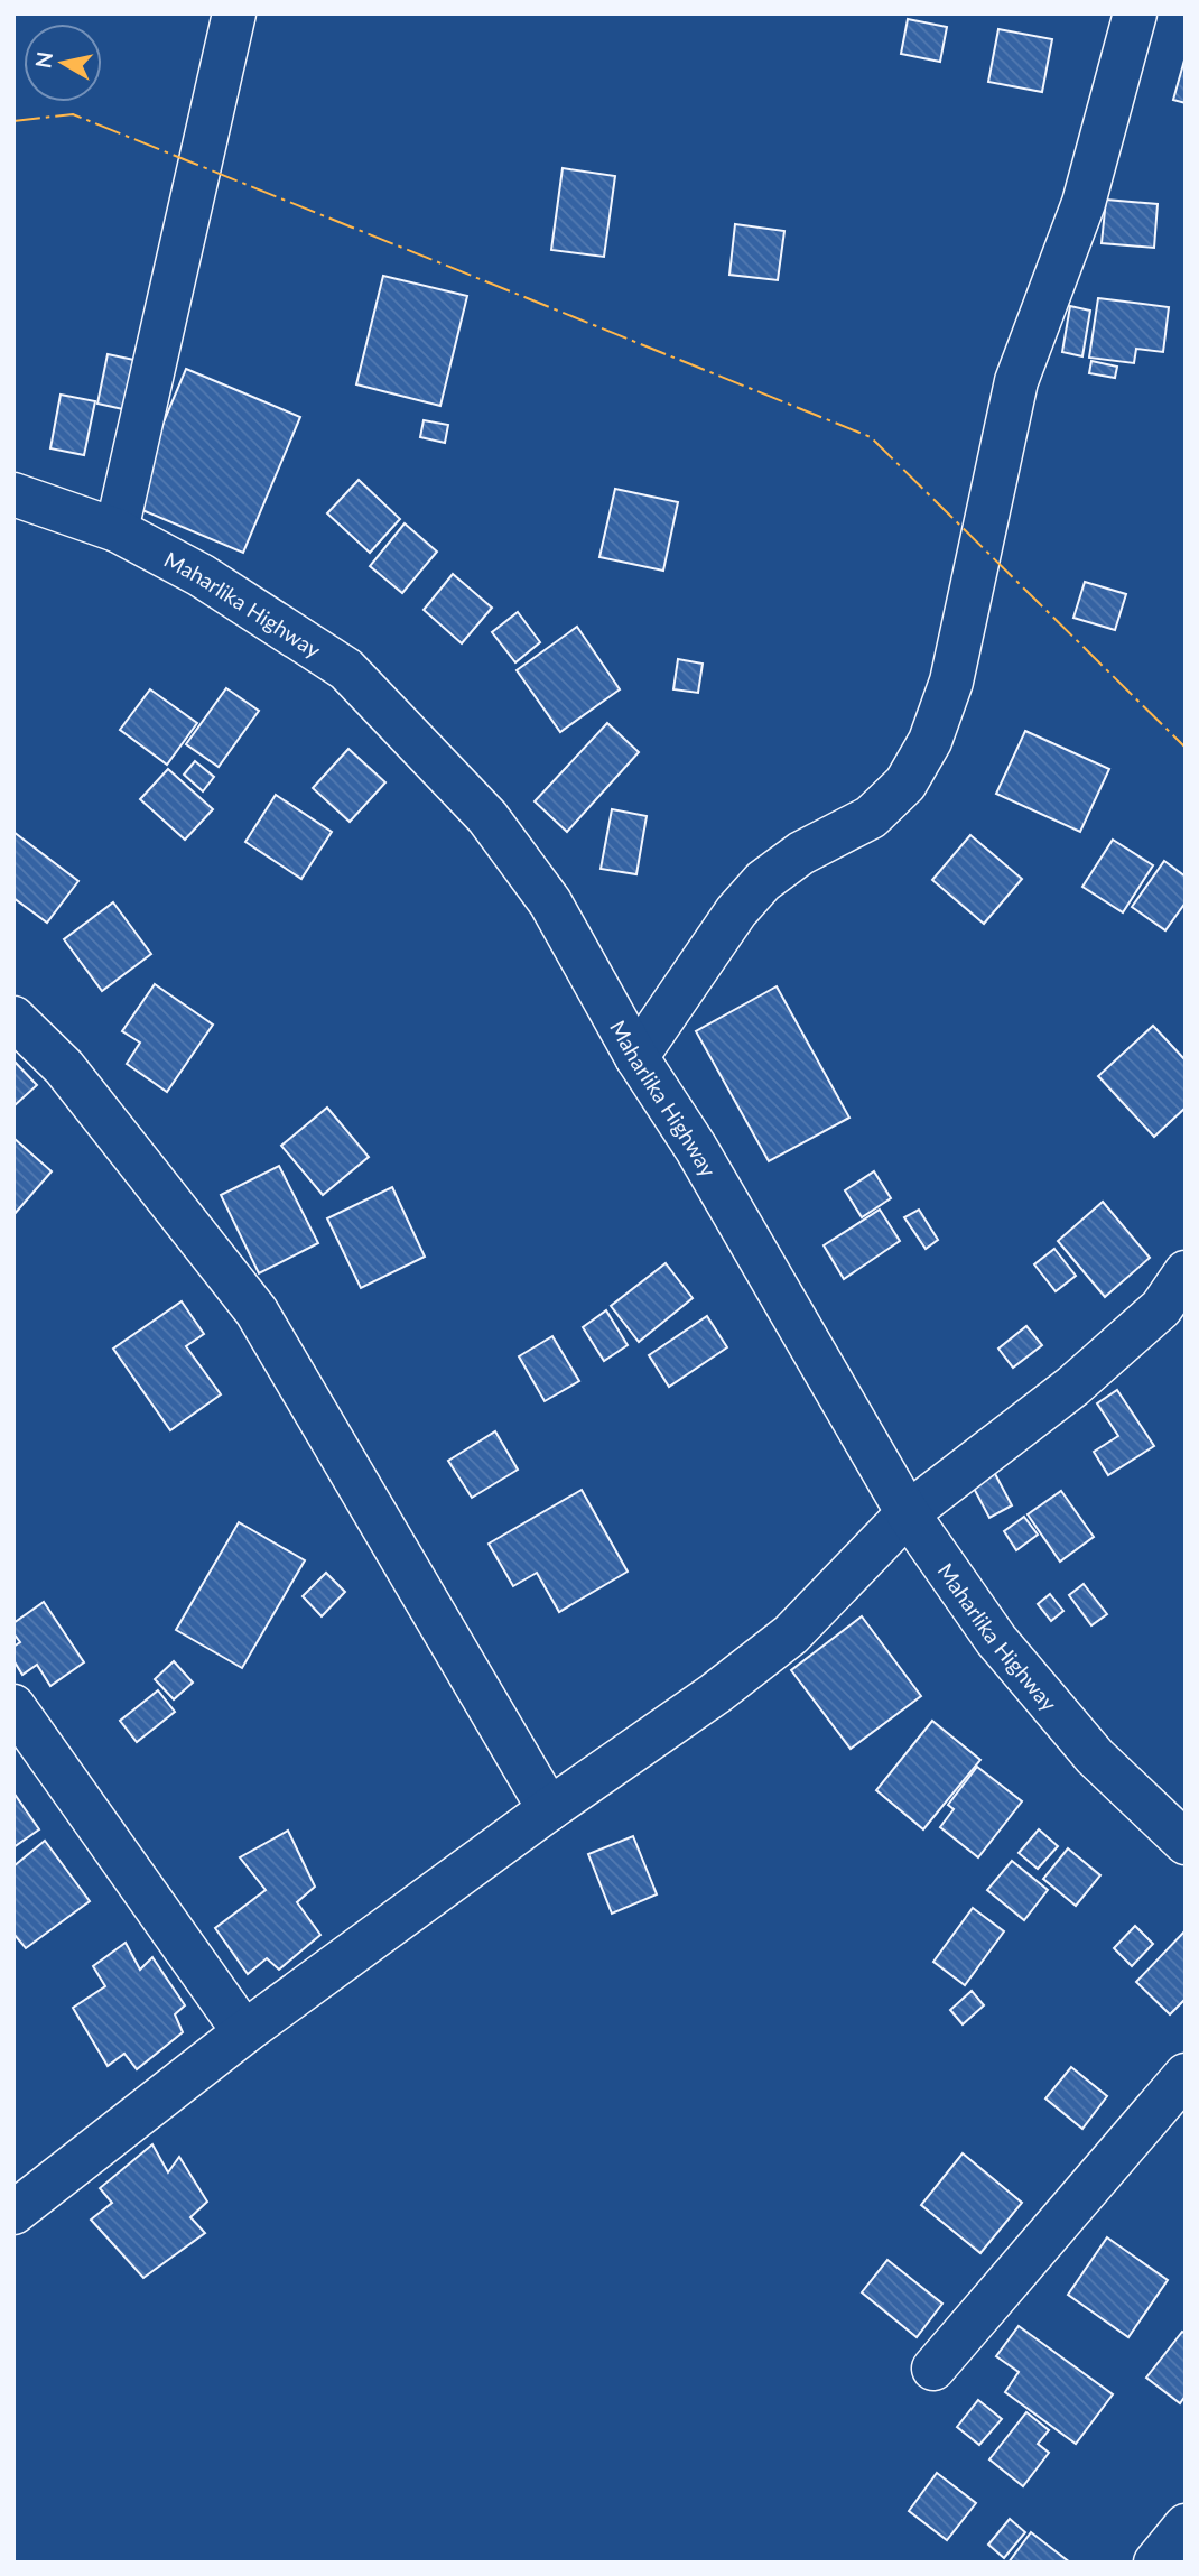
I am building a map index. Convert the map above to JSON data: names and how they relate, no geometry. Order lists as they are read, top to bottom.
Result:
{
  "streets": {
    "main road": ["Maharlika Highway"]
  },
  "north": "left"
}
